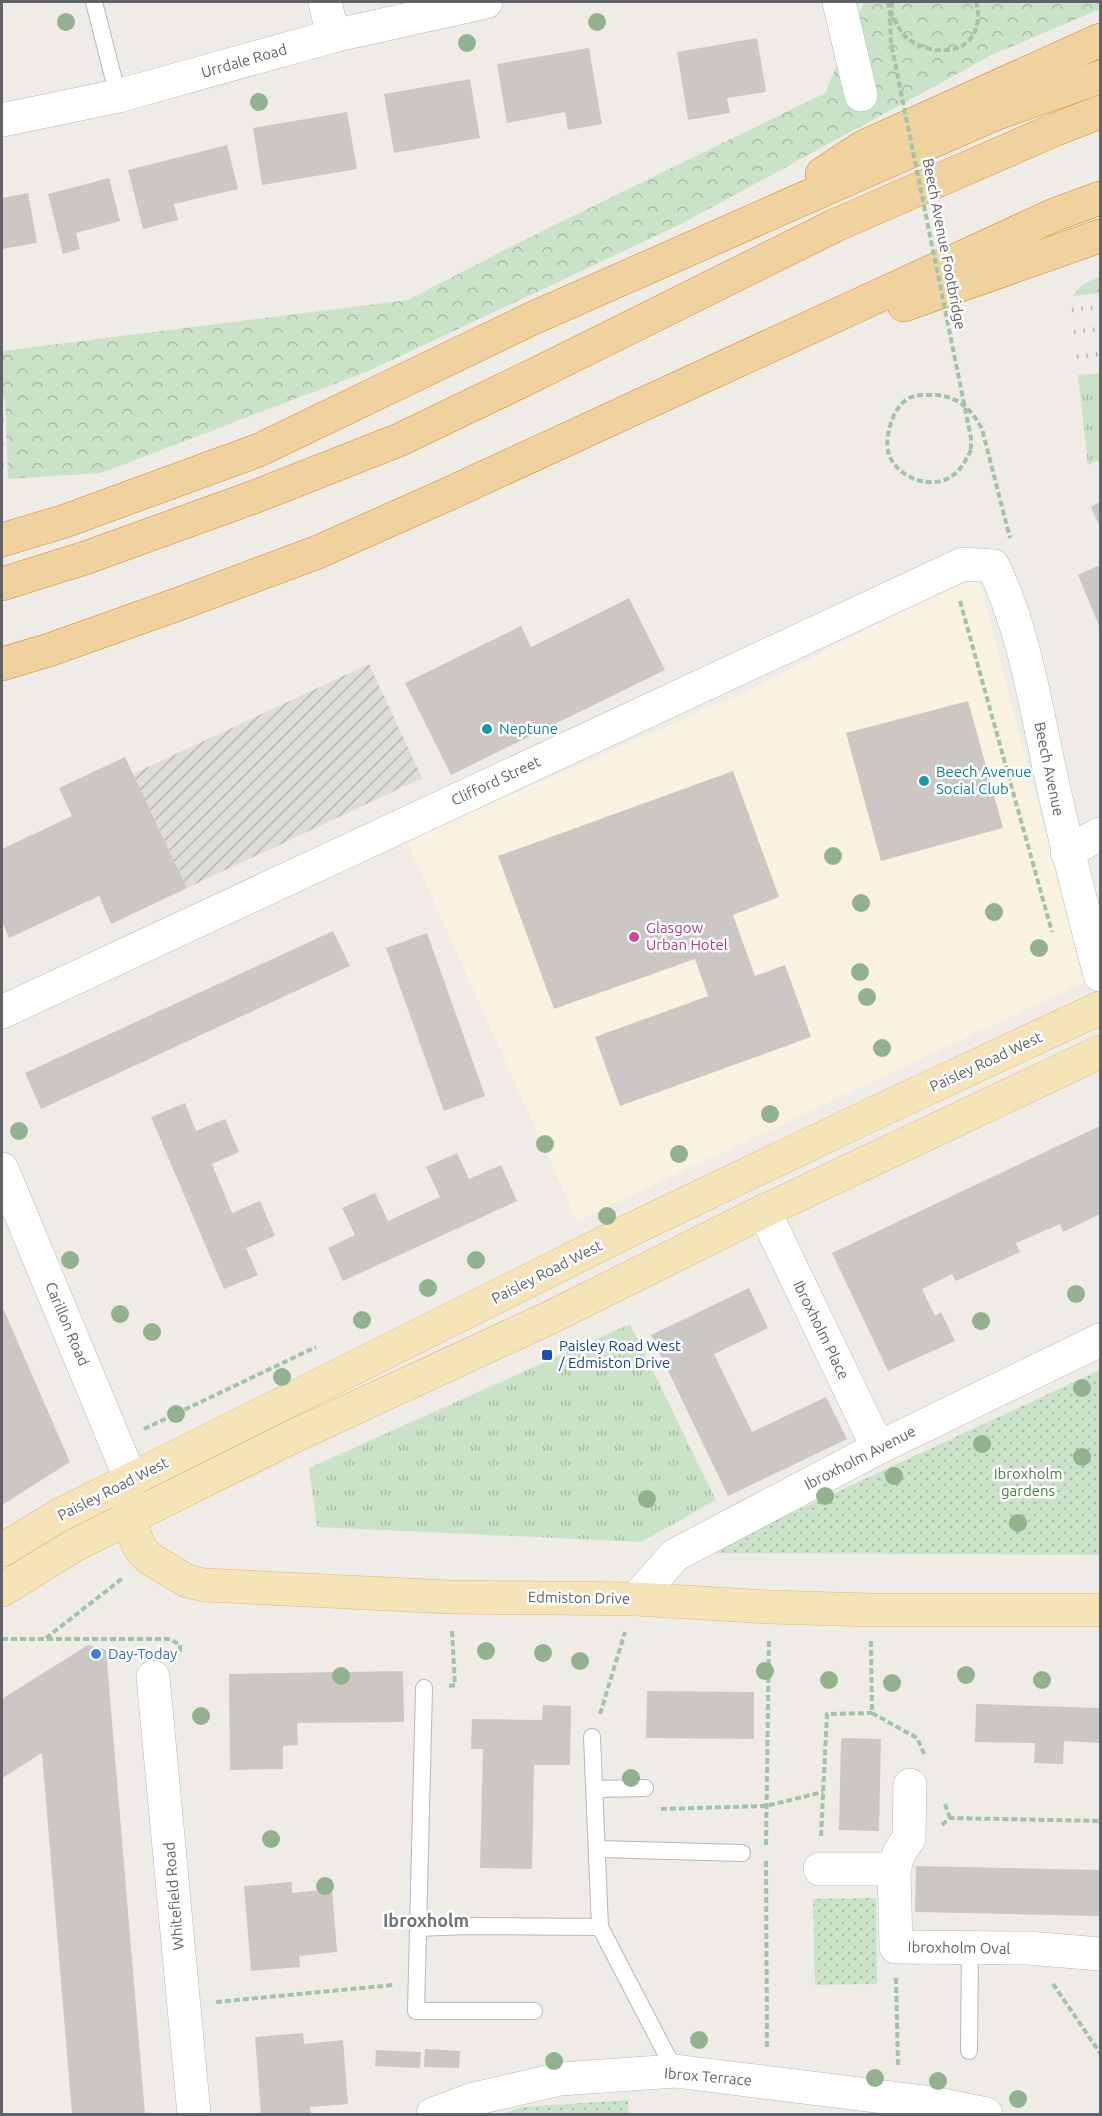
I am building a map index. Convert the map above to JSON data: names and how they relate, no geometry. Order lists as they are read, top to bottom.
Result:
{
  "streets": {
    "main road": ["Paisley Road West", "Edmiston Drive"],
    "street": [
      "Urrdale Road",
      "Beech Avenue",
      "Clifford Street",
      "Carillon Road",
      "Ibroxholm Place",
      "Ibroxholm Avenue",
      "Whitefield Road",
      "Ibroxholm Oval",
      "Ibrox Terrace"
    ],
    "path": ["Beech Avenue Footbridge"]
  },
  "crossings": [
    ["Beech Avenue", "Clifford Street"],
    ["Paisley Road West", "Carillon Road"],
    ["Paisley Road West", "Edmiston Drive"],
    ["Carillon Road", "Edmiston Drive"],
    ["Ibroxholm Place", "Ibroxholm Avenue"],
    ["Ibroxholm Avenue", "Edmiston Drive"]
  ],
  "districts": ["Ibroxholm"],
  "parks": ["Ibroxholm gardens"],
  "places": {
    "other": [
      "Neptune",
      "Beech Avenue Social Club",
      "Glasgow Urban Hotel",
      "Day-Today"
    ],
    "transit": ["Paisley Road West / Edmiston Drive"]
  }
}
